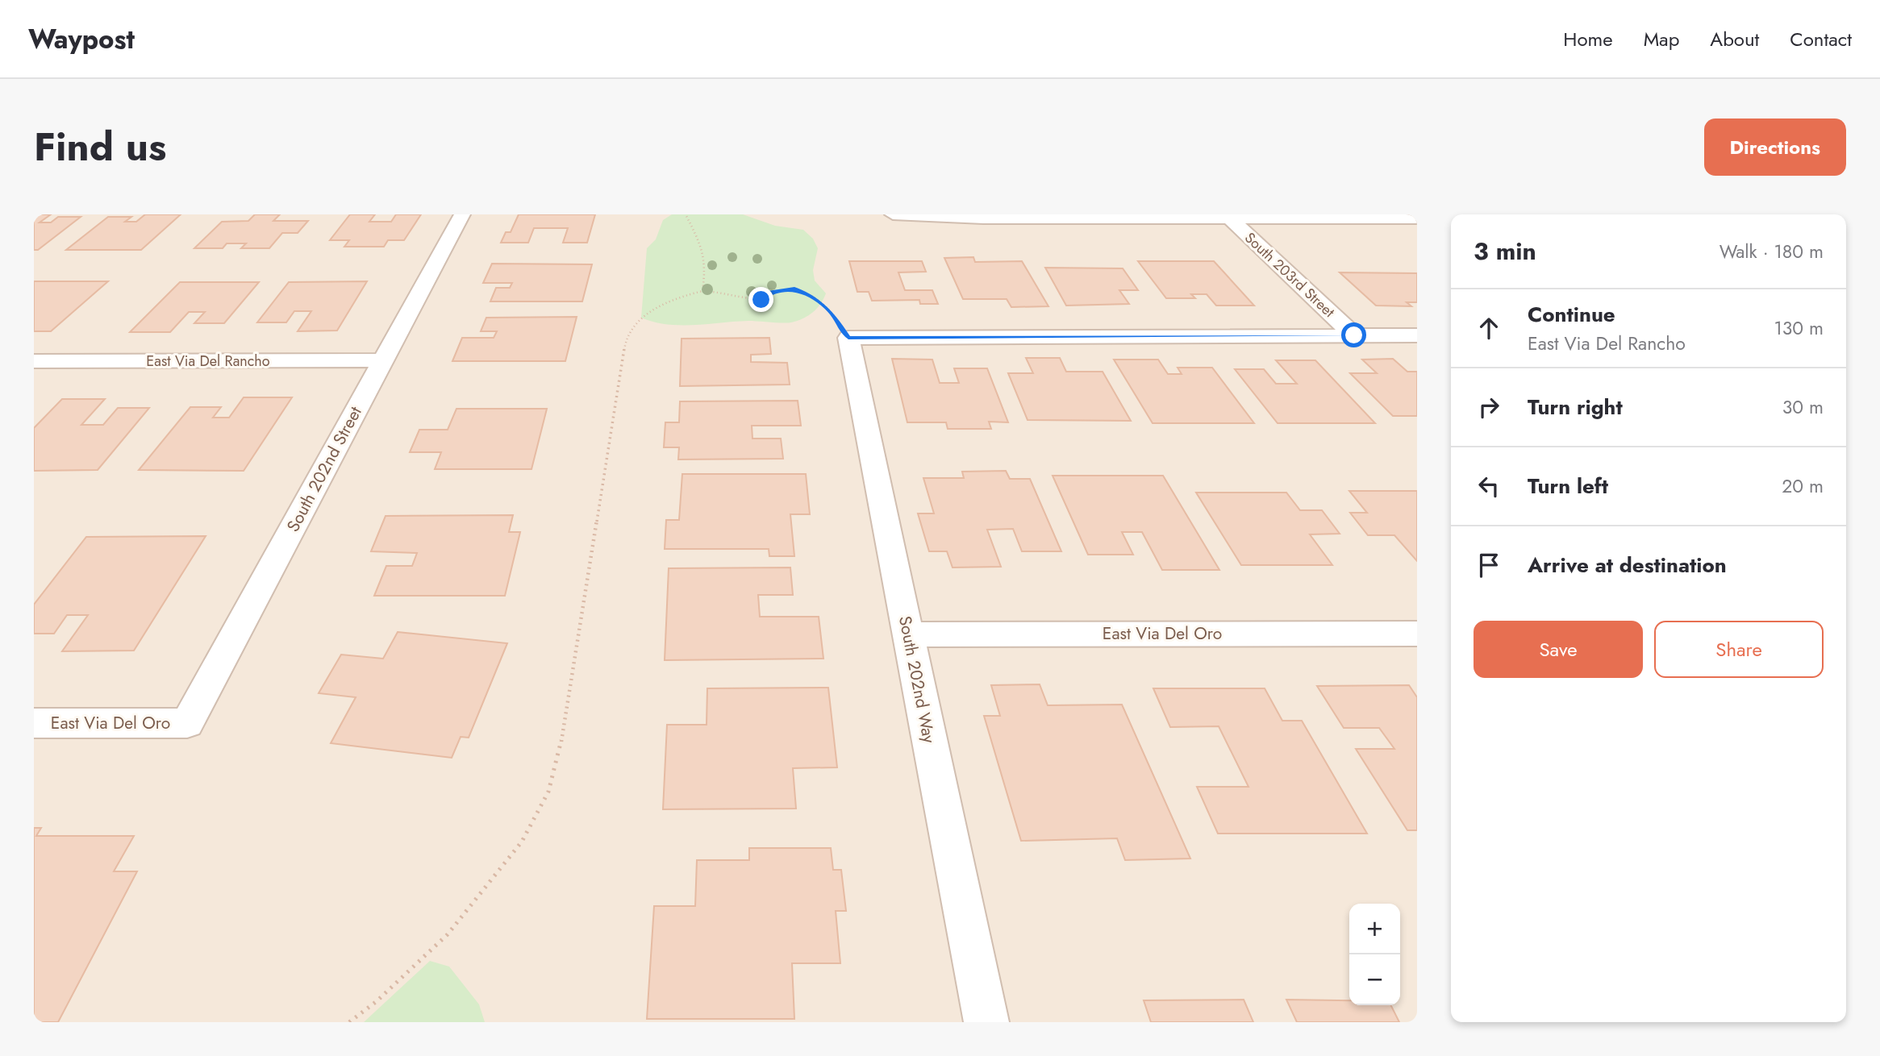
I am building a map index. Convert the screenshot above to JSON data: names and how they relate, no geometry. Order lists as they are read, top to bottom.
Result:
{
  "streets": {
    "street": [
      "South 203rd Street",
      "East Via Del Rancho",
      "South 202nd Street",
      "East Via Del Oro",
      "South 202nd Way"
    ]
  },
  "crossings": [
    ["East Via Del Rancho", "South 202nd Street"],
    ["South 202nd Street", "East Via Del Oro"],
    ["East Via Del Oro", "South 202nd Way"]
  ],
  "page": {
    "header": "Waypost",
    "nav": [
      "Home",
      "Map",
      "About",
      "Contact"
    ],
    "title": "Find us",
    "buttons": [
      "Directions",
      ["Save", "Share"]
    ],
    "heading": ["3 min", "Walk · 180 m"],
    "list": [
      ["Continue", "East Via Del Rancho", "130 m"],
      ["Turn right", "30 m"],
      ["Turn left", "20 m"],
      "Arrive at destination"
    ],
    "map_buttons": ["+", "−"]
  }
}
